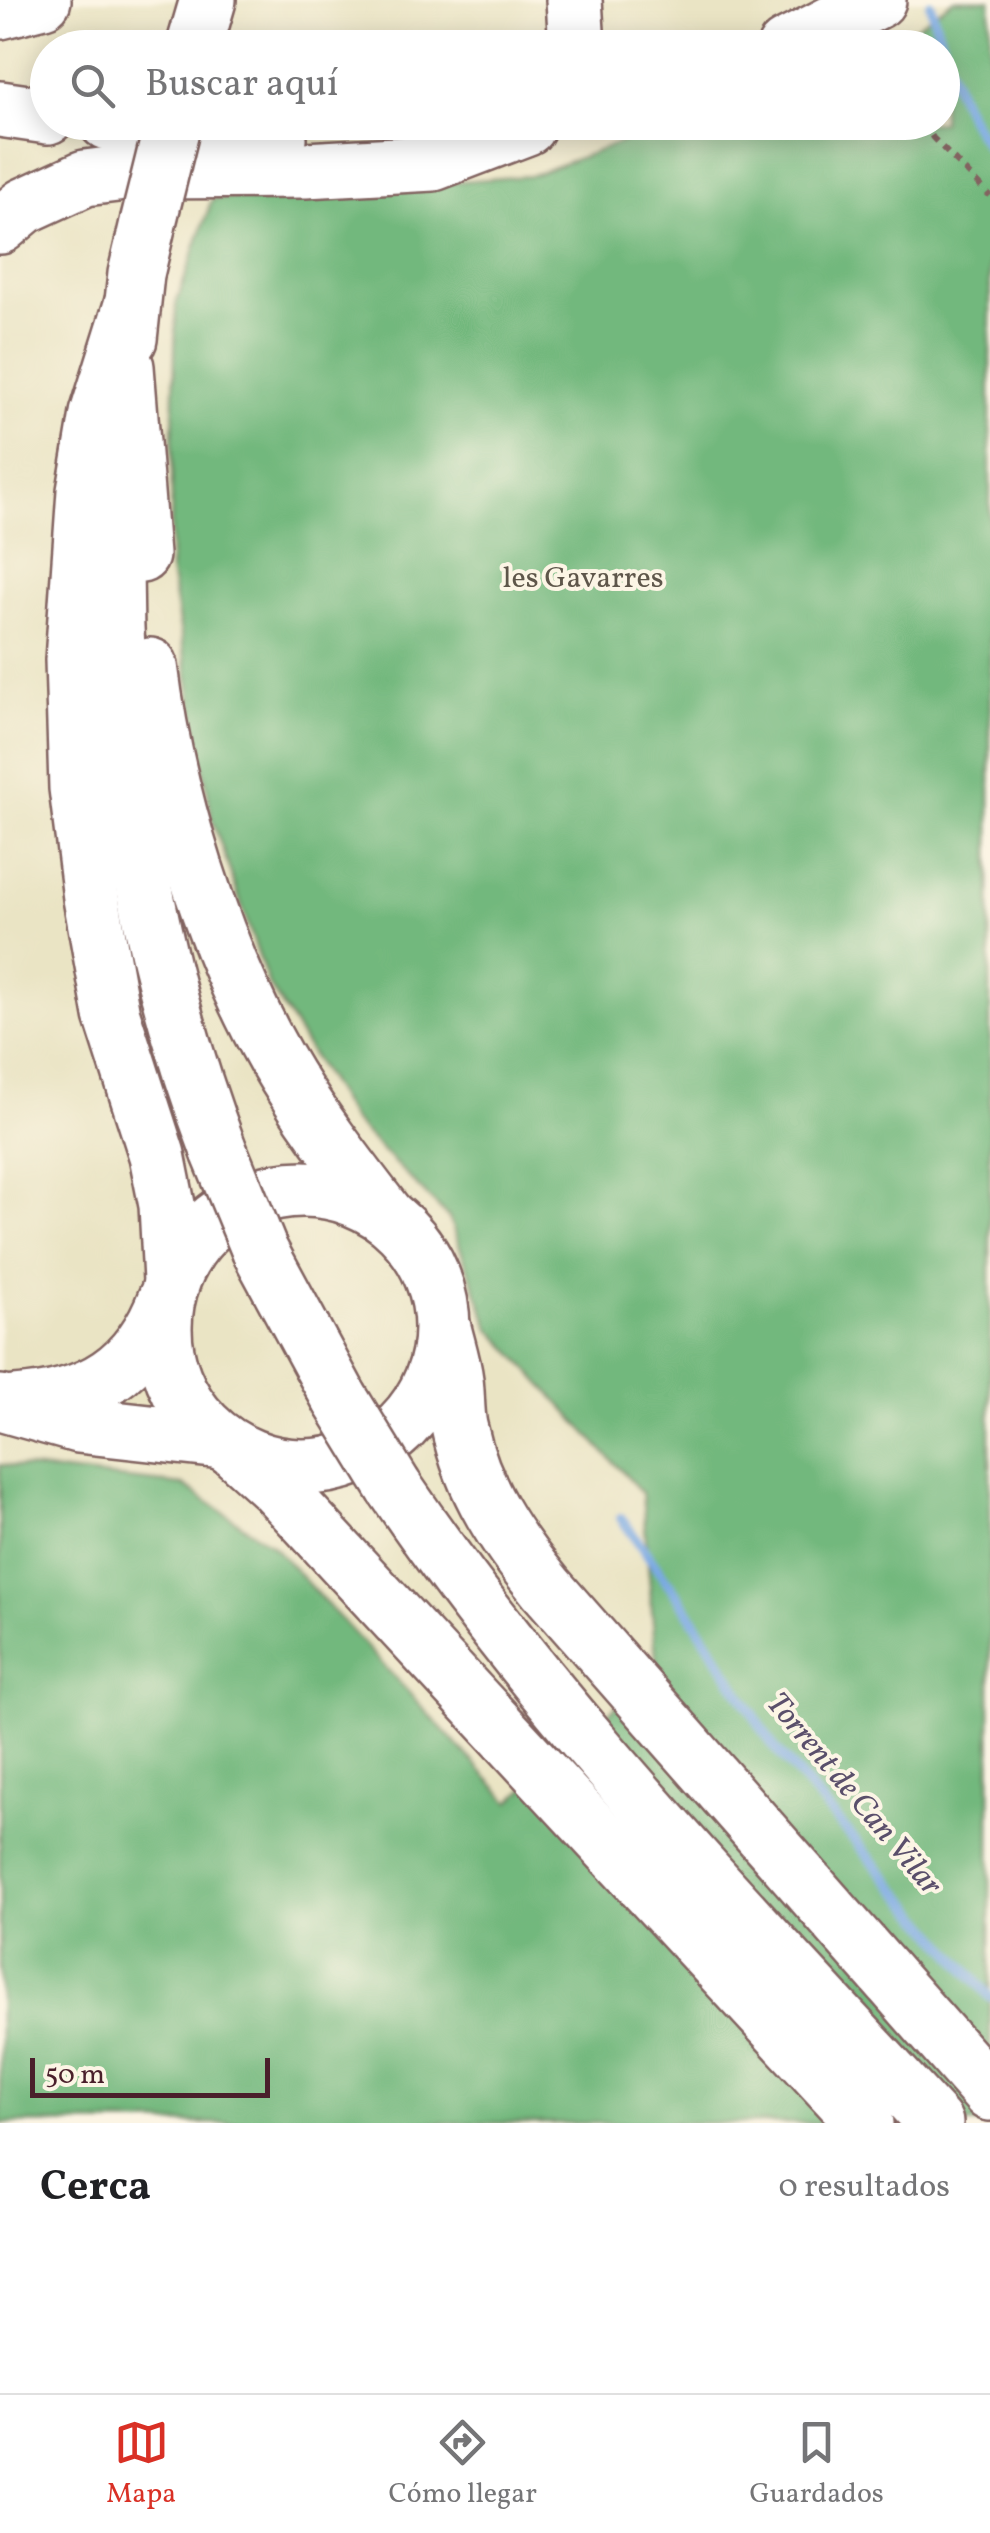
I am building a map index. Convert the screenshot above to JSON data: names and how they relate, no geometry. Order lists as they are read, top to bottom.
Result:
{
  "water": ["Torrent de Can Vilar"],
  "parks": ["les Gavarres"],
  "scale_bar": "50 m",
  "page": {
    "search": "Buscar aquí",
    "scale": "50 m",
    "heading": ["Cerca", "0 resultados"],
    "nav": ["Mapa", "Cómo llegar", "Guardados"]
  }
}
